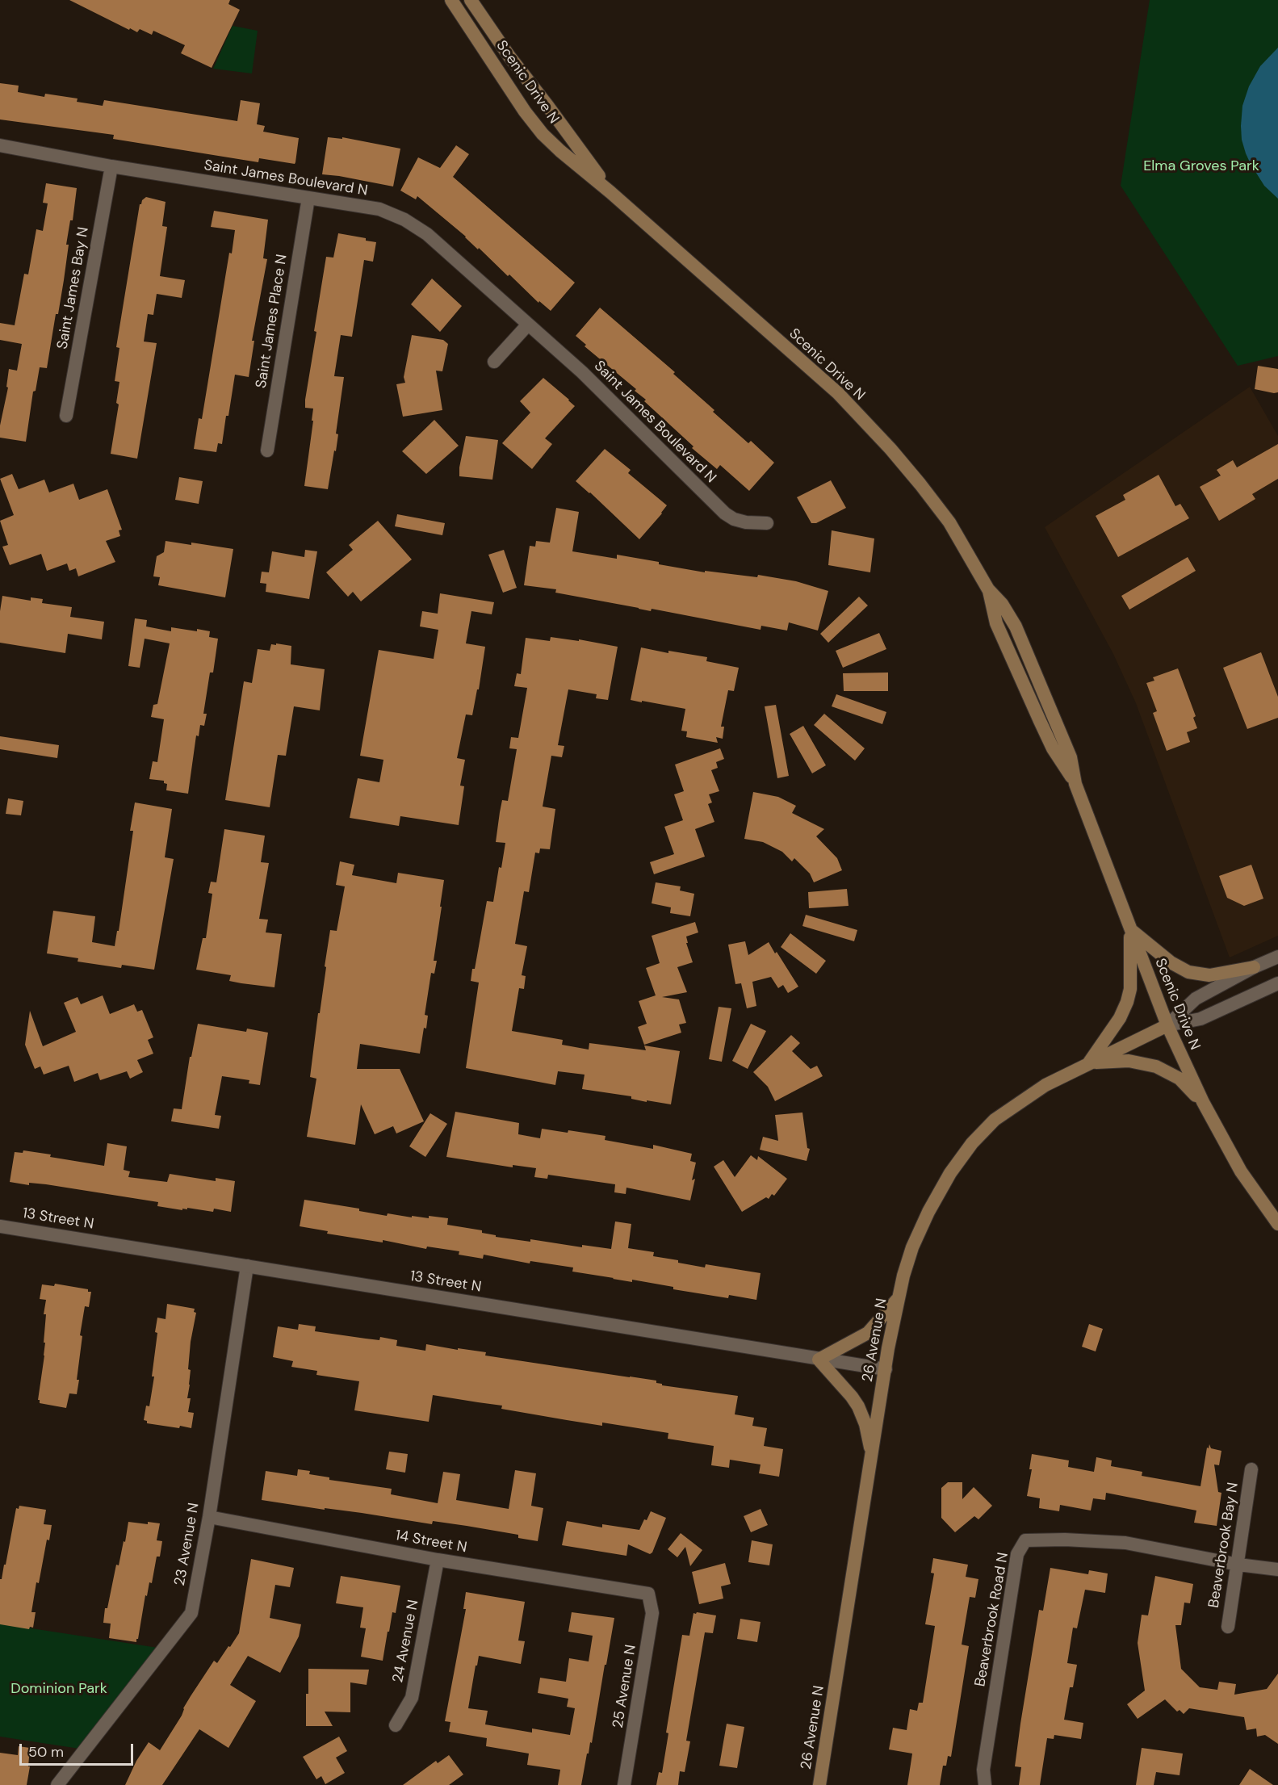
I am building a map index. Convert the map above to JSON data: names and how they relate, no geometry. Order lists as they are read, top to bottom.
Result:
{
  "streets": {
    "main road": ["Scenic Drive N", "26 Avenue N"],
    "street": [
      "Saint James Boulevard N",
      "Saint James Bay N",
      "Saint James Place N",
      "13 Street N",
      "14 Street N",
      "23 Avenue N",
      "Beaverbrook Bay N",
      "Beaverbrook Road N",
      "24 Avenue N",
      "25 Avenue N"
    ]
  },
  "crossings": [
    ["Scenic Drive N", "26 Avenue N"],
    ["Saint James Boulevard N", "Saint James Bay N"],
    ["Saint James Boulevard N", "Saint James Place N"],
    ["13 Street N", "26 Avenue N"],
    ["13 Street N", "23 Avenue N"],
    ["14 Street N", "23 Avenue N"],
    ["14 Street N", "24 Avenue N"],
    ["14 Street N", "25 Avenue N"],
    ["Beaverbrook Bay N", "Beaverbrook Road N"]
  ],
  "parks": ["Elma Groves Park", "Dominion Park"],
  "scale_bar": "50 m"
}
